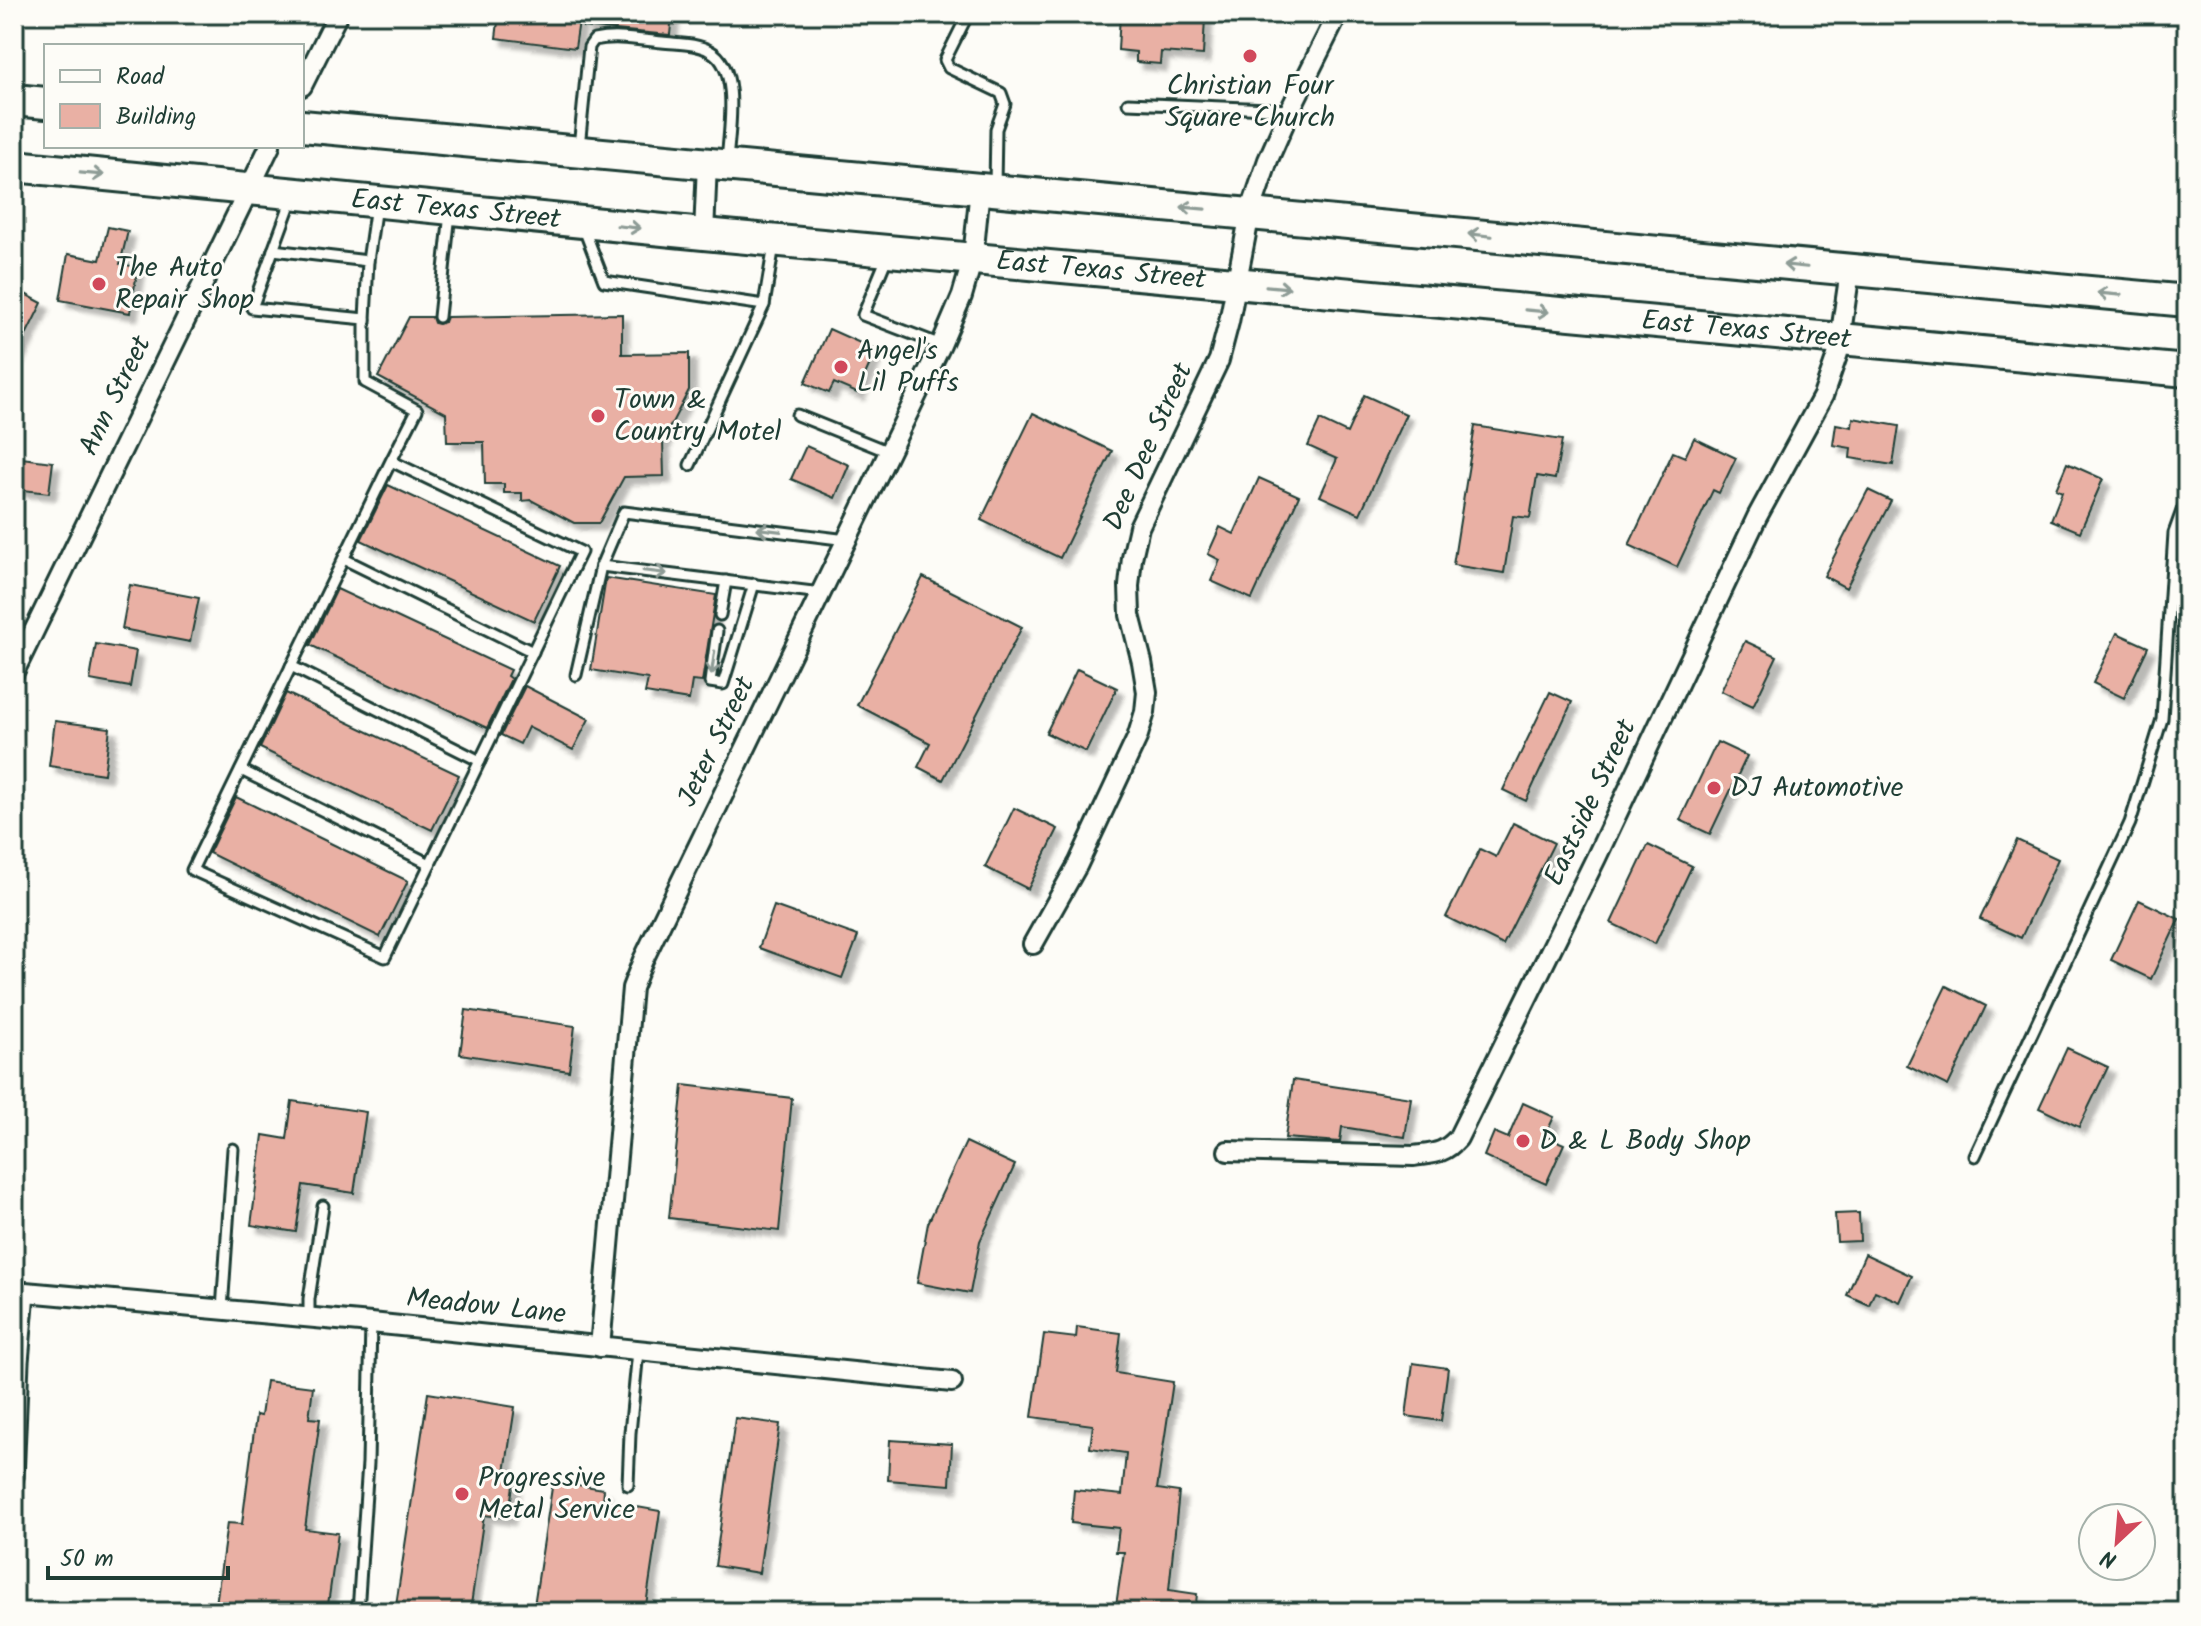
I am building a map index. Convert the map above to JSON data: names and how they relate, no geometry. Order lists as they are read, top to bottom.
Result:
{
  "streets": {
    "main road": ["East Texas Street"],
    "street": [
      "Ann Street",
      "Dee Dee Street",
      "Jeter Street",
      "Eastside Street",
      "Meadow Lane"
    ]
  },
  "crossings": [
    ["East Texas Street", "Ann Street"],
    ["East Texas Street", "Dee Dee Street"],
    ["East Texas Street", "Jeter Street"],
    ["East Texas Street", "Eastside Street"],
    ["Jeter Street", "Meadow Lane"]
  ],
  "places": [
    "Christian Four Square Church",
    "The Auto Repair Shop",
    "Angel's Lil Puffs",
    "Town & Country Motel",
    "DJ Automotive",
    "D & L Body Shop",
    "Progressive Metal Service"
  ],
  "legend": ["Road", "Building"],
  "scale_bar": "50 m",
  "north": "bottom left"
}
